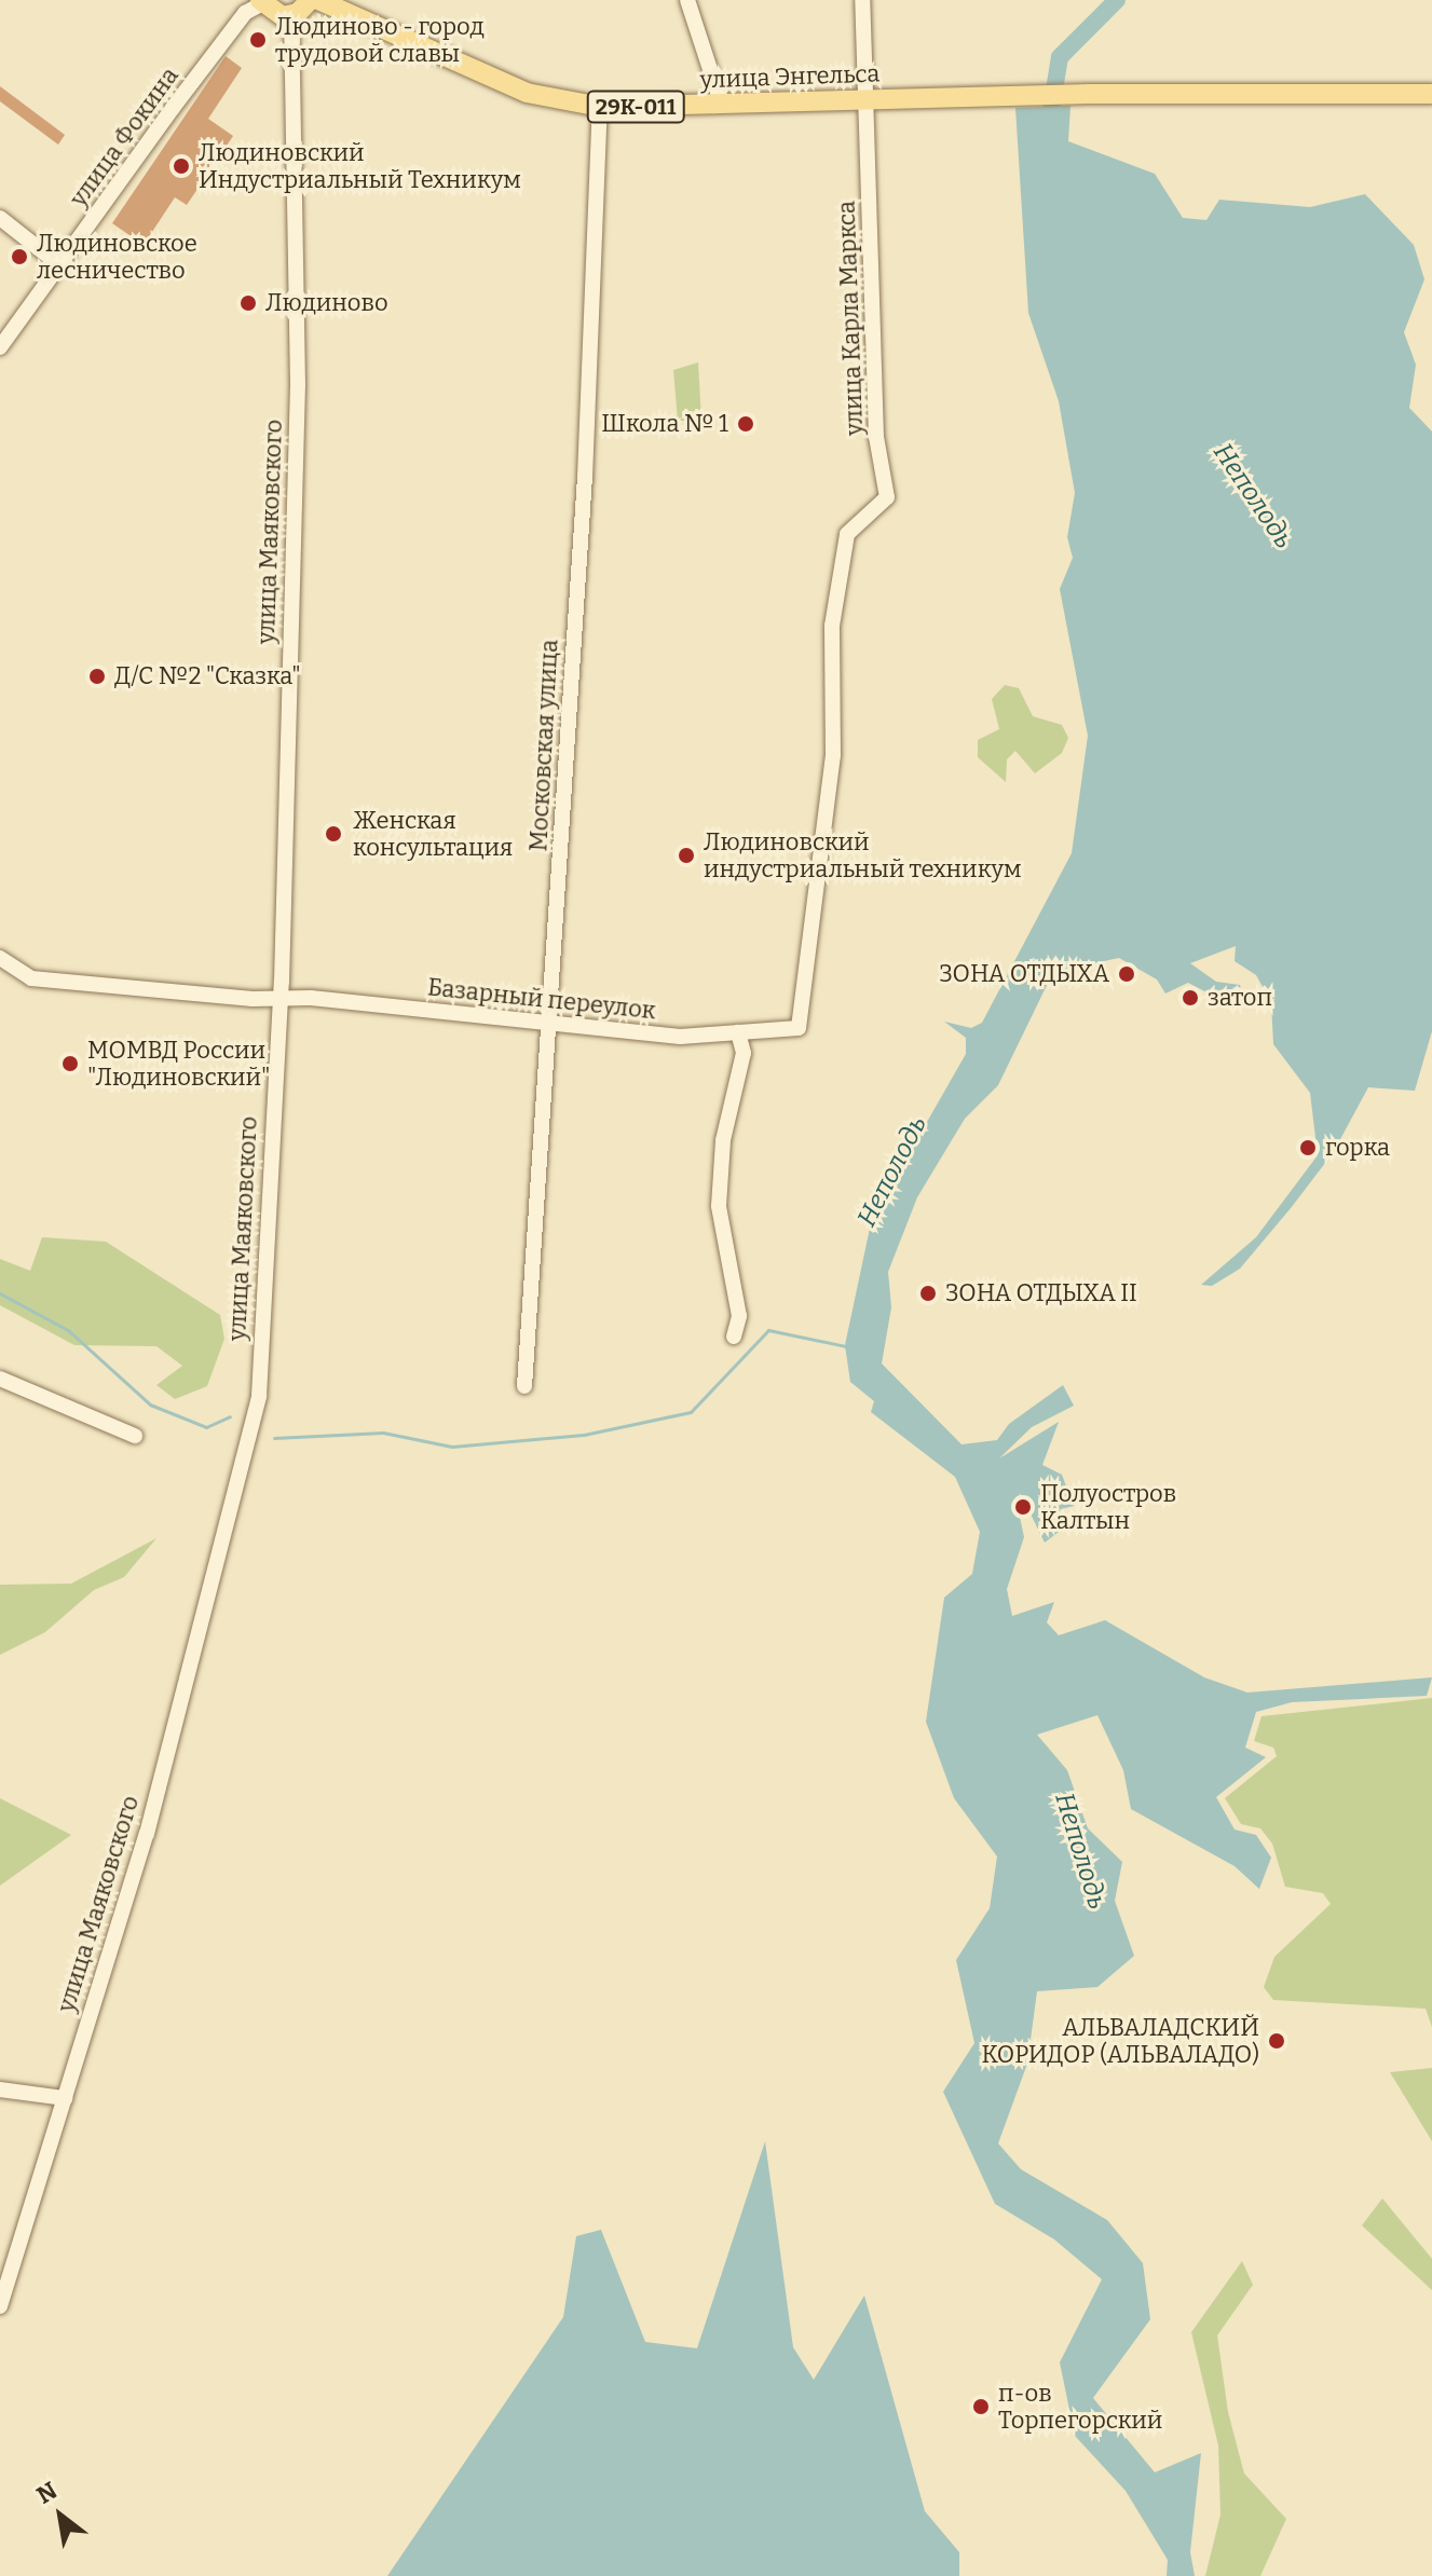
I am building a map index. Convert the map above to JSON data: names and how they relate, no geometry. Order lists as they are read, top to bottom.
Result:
{
  "streets": {
    "main road": ["улица Энгельса", "29К-011"],
    "street": [
      "улица Фокина",
      "улица Карла Маркса",
      "улица Маяковского",
      "Московская улица",
      "Базарный переулок"
    ]
  },
  "crossings": [
    ["улица Энгельса", "улица Карла Маркса"],
    ["улица Энгельса", "Московская улица"],
    ["улица Карла Маркса", "Базарный переулок"],
    ["улица Маяковского", "Базарный переулок"],
    ["Московская улица", "Базарный переулок"]
  ],
  "water": ["Неполодь"],
  "places": [
    "Людиново - город трудовой славы",
    "Людиновский Индустриальный Техникум",
    "Людиновское лесничество",
    "Людиново",
    "Школа № 1",
    "Д/С №2 \"Сказка\"",
    "Женская консультация",
    "Людиновский индустриальный техникум",
    "ЗОНА ОТДЫХА",
    "затоп",
    "МОМВД России \"Людиновский\"",
    "горка",
    "ЗОНА ОТДЫХА II",
    "Полуостров Калтын",
    "АЛЬВАЛАДСКИЙ КОРИДОР (АЛЬВАЛАДО)",
    "п-ов Торпегорский"
  ],
  "north": "top left"
}
